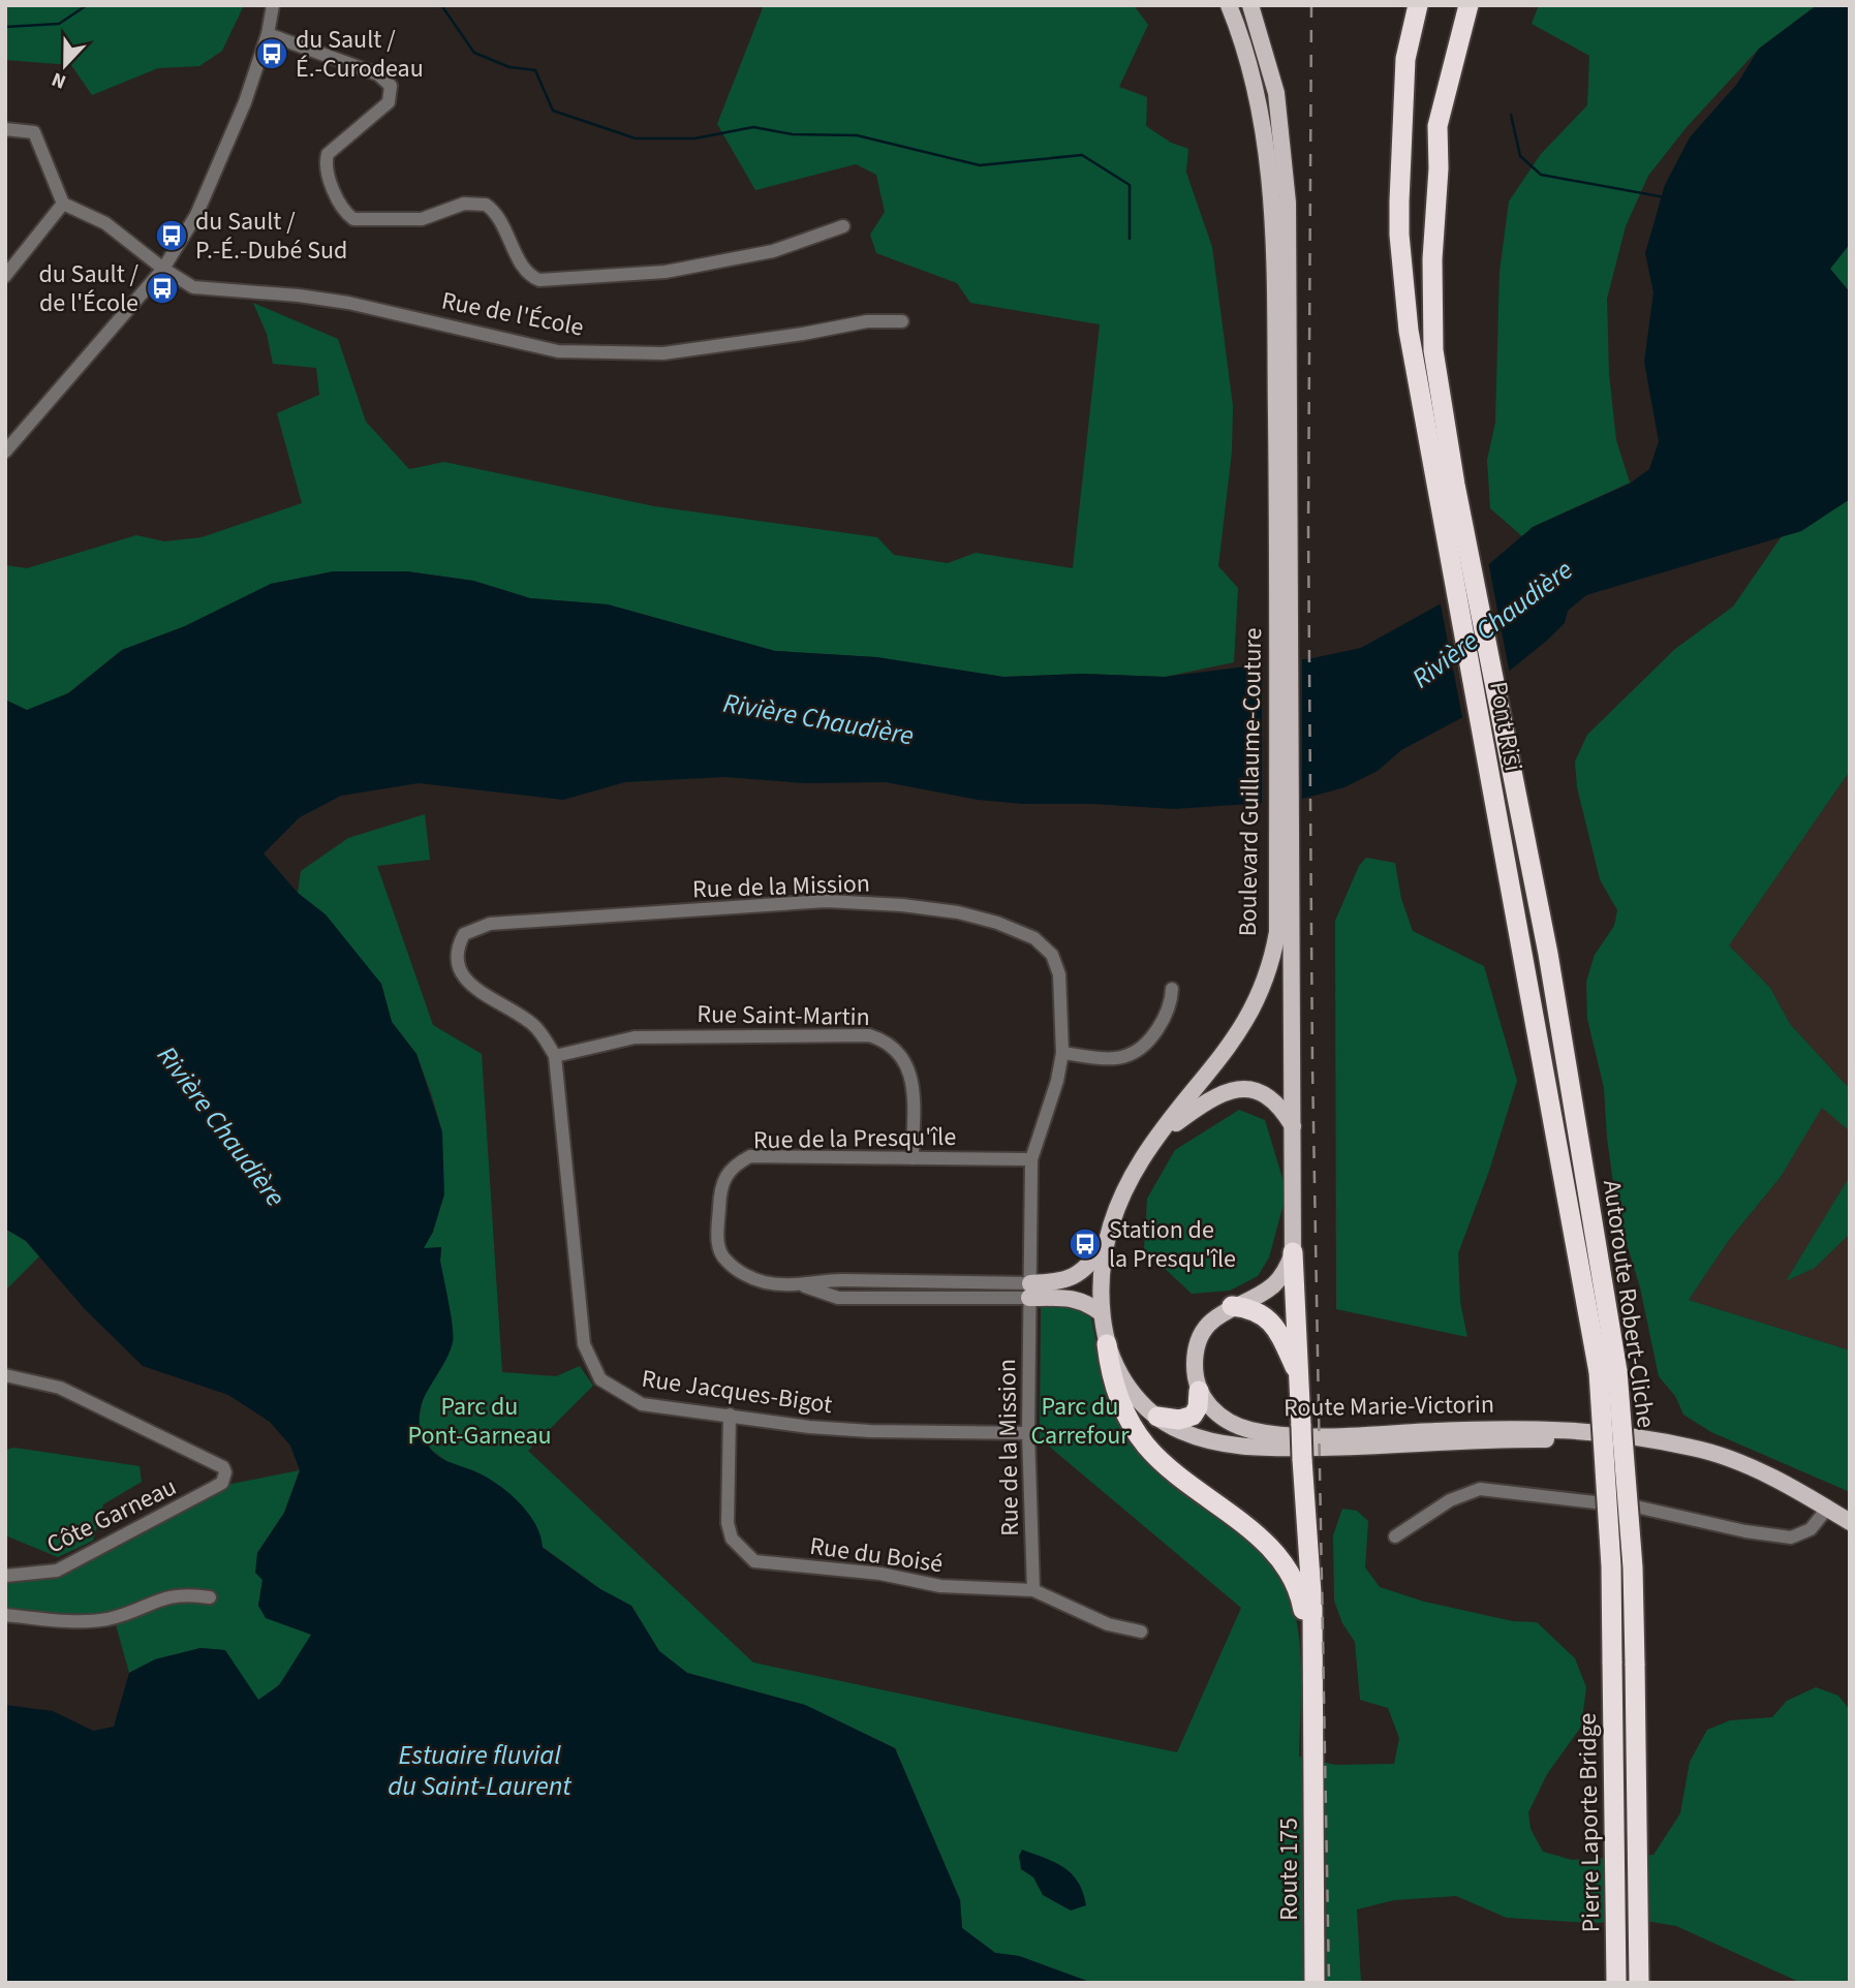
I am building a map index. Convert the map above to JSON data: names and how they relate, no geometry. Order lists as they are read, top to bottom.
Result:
{
  "streets": {
    "highway": [
      "Pont Risi",
      "Boulevard Guillaume-Couture",
      "Autoroute Robert-Cliche",
      "Pierre Laporte Bridge",
      "Route 175"
    ],
    "main road": ["Route Marie-Victorin"],
    "street": [
      "Rue de l'École",
      "Rue de la Mission",
      "Rue Saint-Martin",
      "Rue de la Presqu'île",
      "Rue Jacques-Bigot",
      "Côte Garneau",
      "Rue du Boisé"
    ]
  },
  "crossings": [
    ["Pont Risi", "Autoroute Robert-Cliche"],
    ["Boulevard Guillaume-Couture", "Route Marie-Victorin"],
    ["Boulevard Guillaume-Couture", "Route 175"],
    ["Rue de la Mission", "Rue Saint-Martin"],
    ["Rue de la Mission", "Rue de la Presqu'île"],
    ["Rue de la Mission", "Rue Jacques-Bigot"],
    ["Rue de la Mission", "Rue du Boisé"],
    ["Rue Saint-Martin", "Rue de la Presqu'île"],
    ["Rue Saint-Martin", "Rue Jacques-Bigot"],
    ["Autoroute Robert-Cliche", "Pierre Laporte Bridge"],
    ["Rue Jacques-Bigot", "Rue du Boisé"]
  ],
  "water": ["Rivière Chaudière", "Estuaire fluvial du Saint-Laurent"],
  "parks": ["Parc du Pont-Garneau", "Parc du Carrefour"],
  "places": {
    "bus stop": [
      "du Sault / É.-Curodeau",
      "du Sault / P.-É.-Dubé Sud",
      "du Sault / de l'École",
      "Station de la Presqu'île"
    ]
  },
  "north": "bottom"
}
